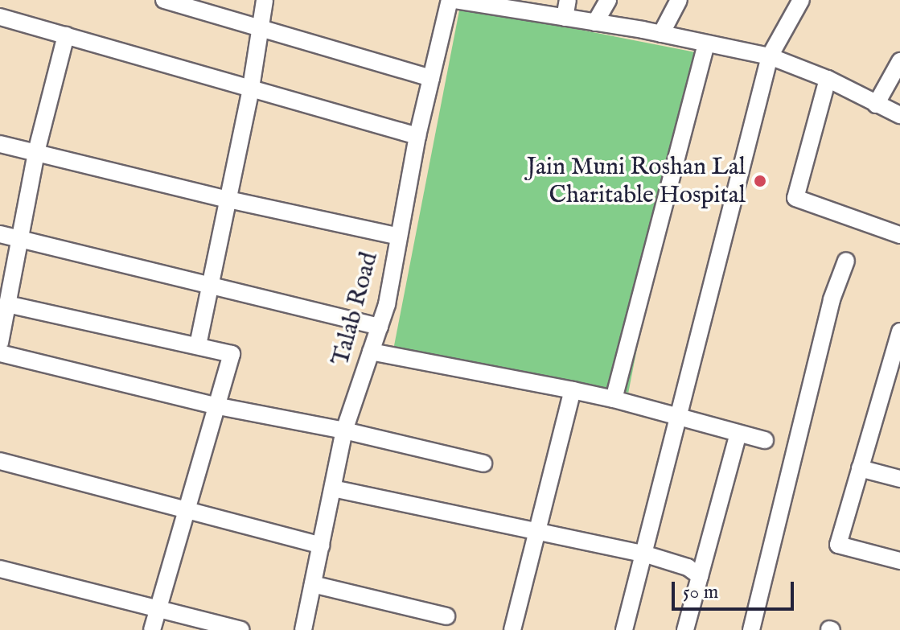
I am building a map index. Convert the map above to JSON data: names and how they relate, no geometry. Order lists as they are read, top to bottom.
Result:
{
  "streets": {
    "street": ["Talab Road"]
  },
  "places": ["Jain Muni Roshan Lal Charitable Hospital"],
  "scale_bar": "50 m"
}
